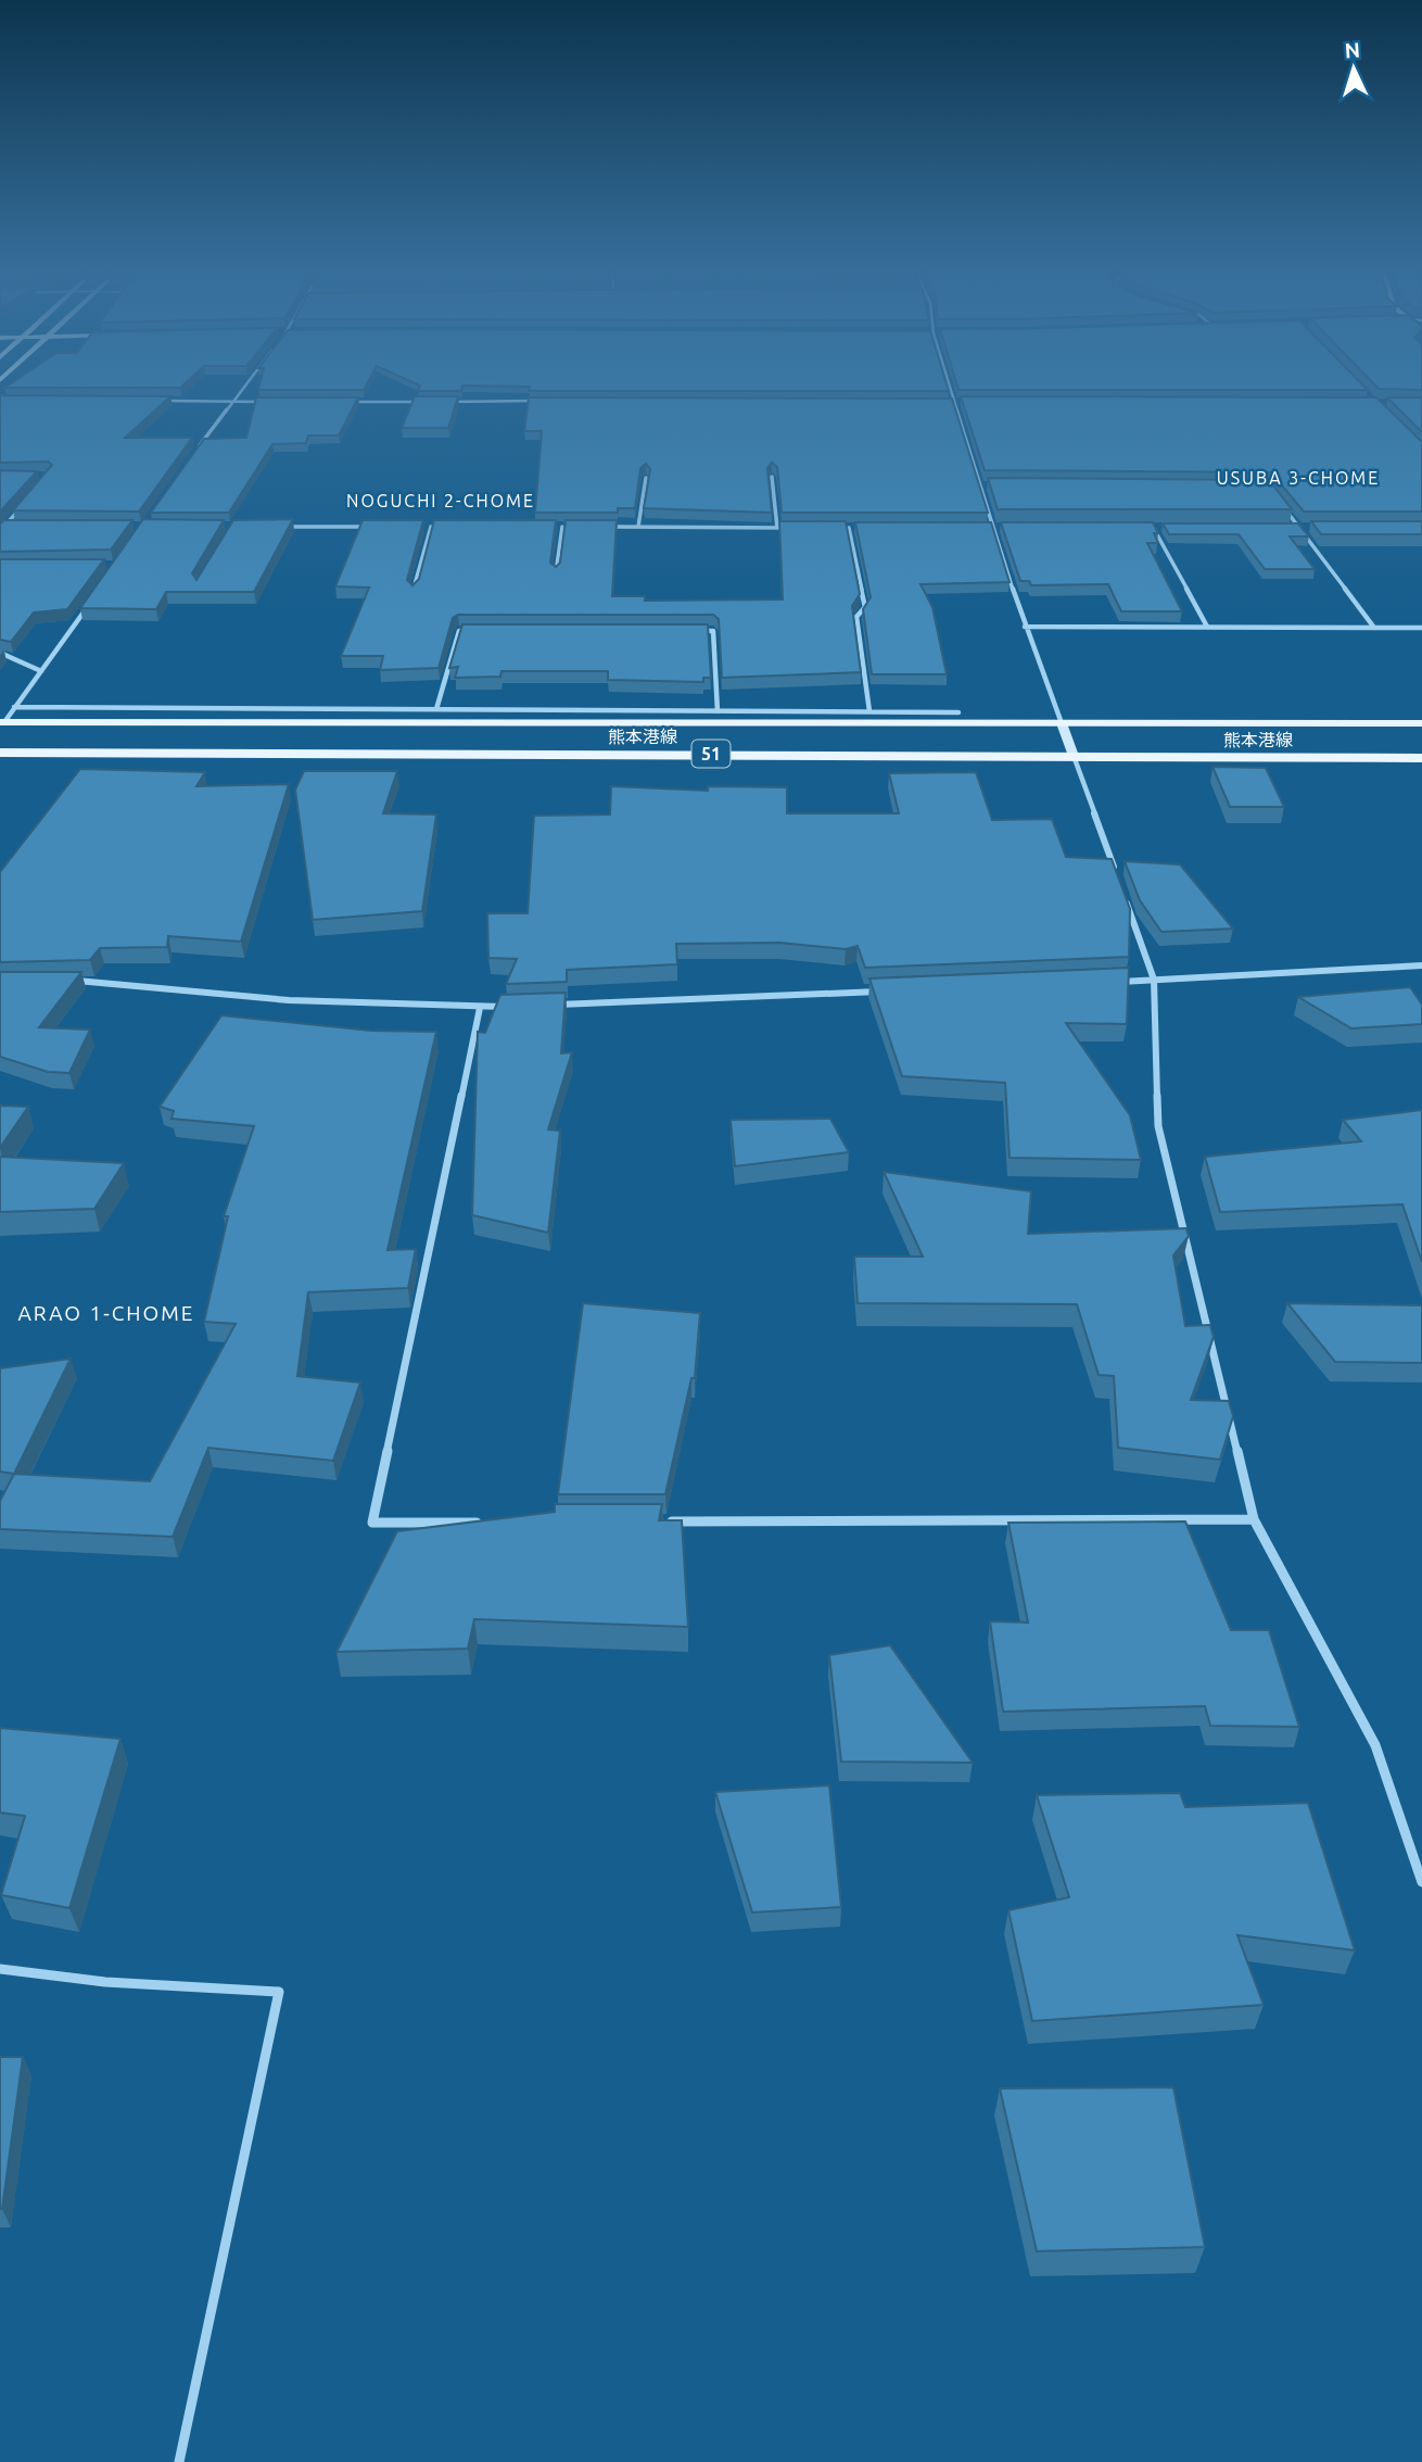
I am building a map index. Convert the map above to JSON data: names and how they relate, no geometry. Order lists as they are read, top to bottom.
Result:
{
  "streets": {
    "main road": ["熊本港線", "51"]
  },
  "districts": ["USUBA 3-CHOME", "NOGUCHI 2-CHOME", "ARAO 1-CHOME"],
  "north": "top"
}
